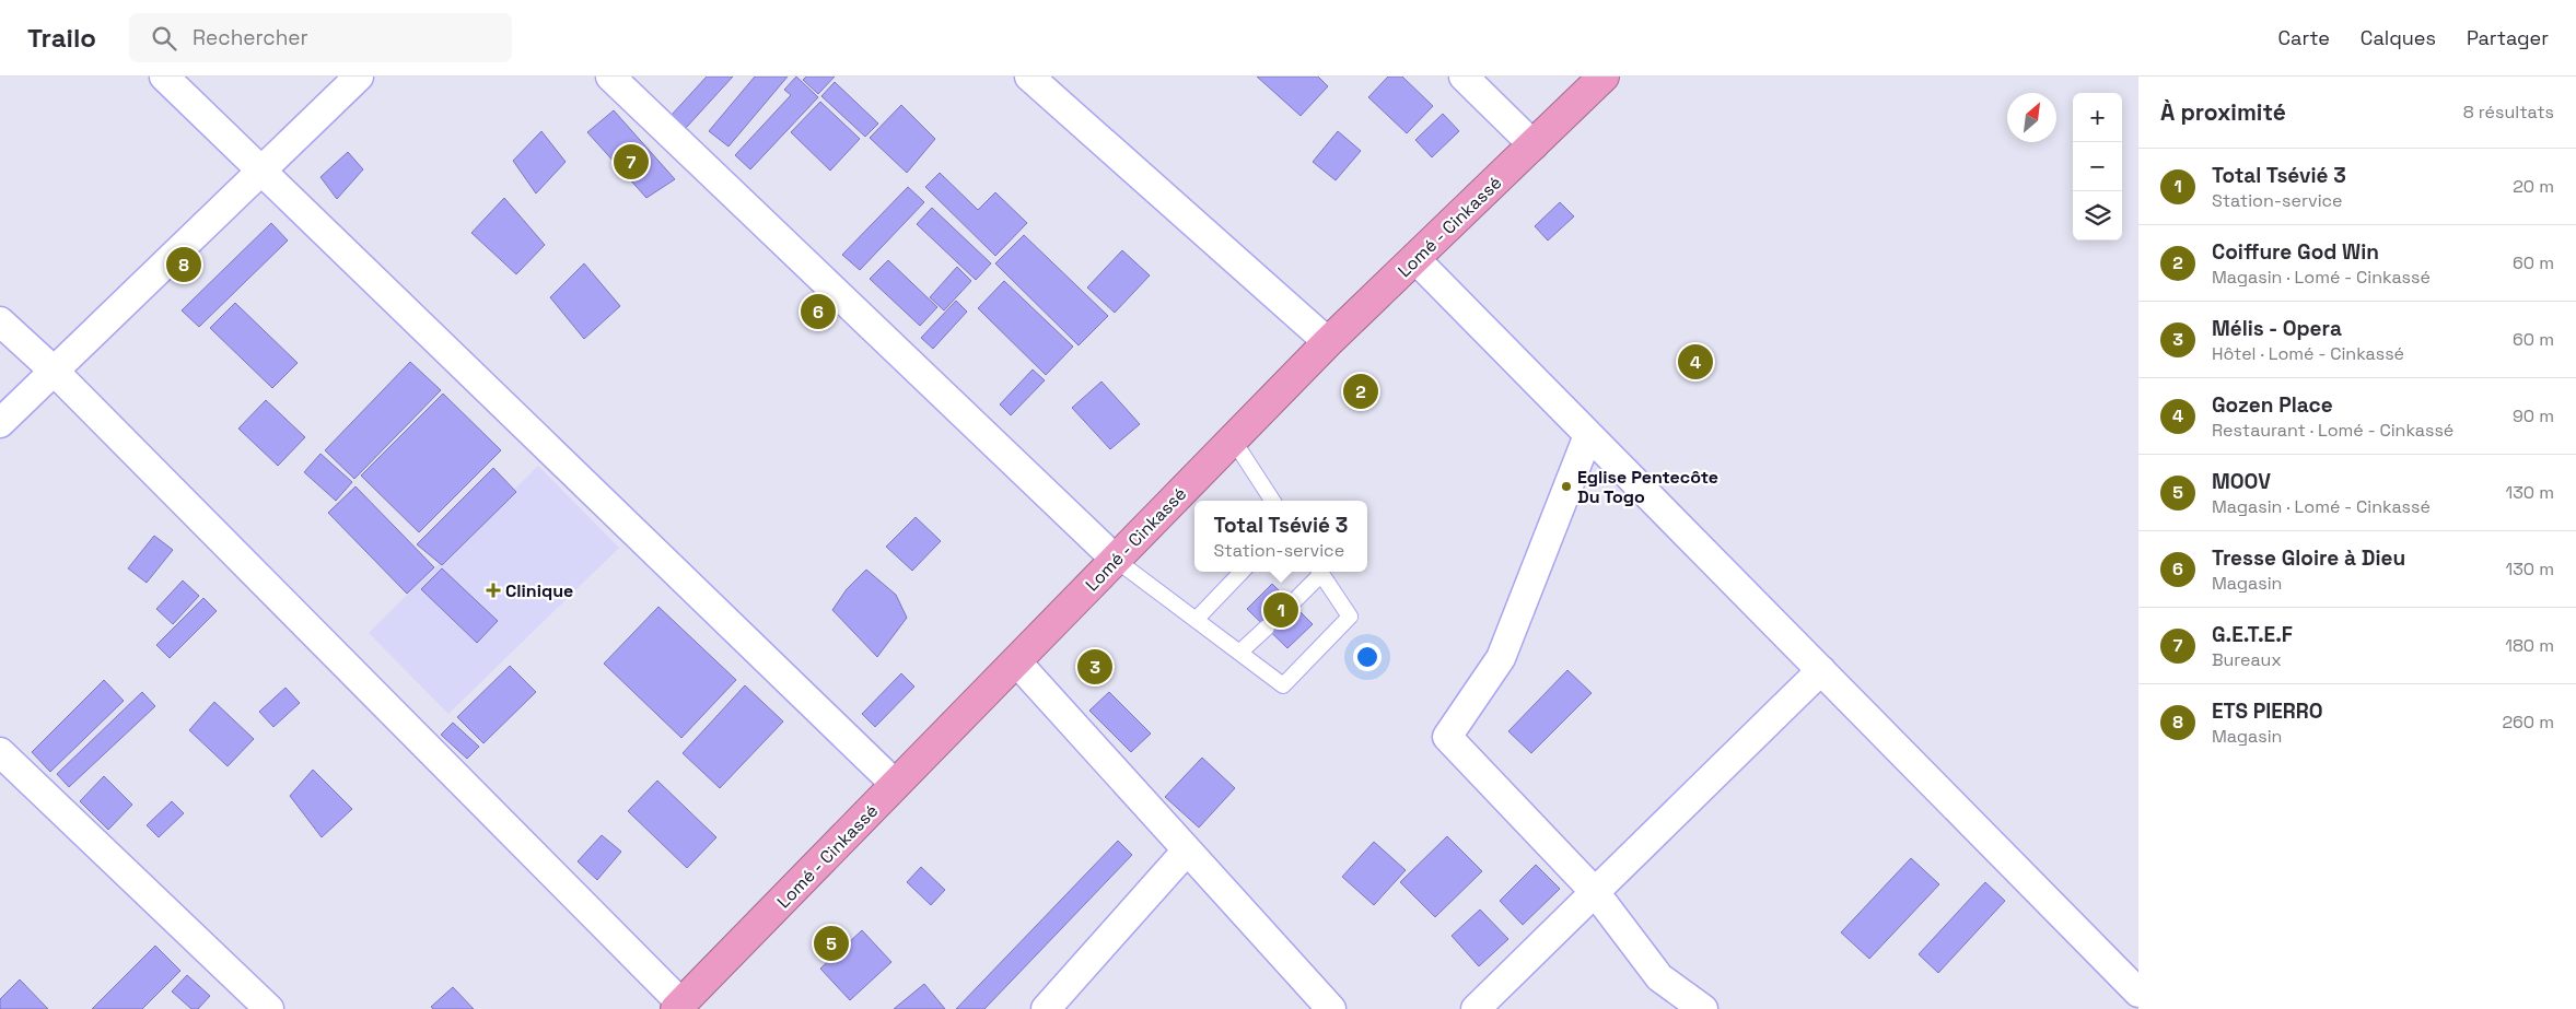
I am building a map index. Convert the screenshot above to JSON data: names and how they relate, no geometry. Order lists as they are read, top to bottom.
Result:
{
  "streets": {
    "highway": ["Lomé - Cinkassé"]
  },
  "places": {
    "other": ["Eglise Pentecôte Du Togo"],
    "health": ["Clinique"]
  },
  "north": "top right",
  "page": {
    "header": "Trailo",
    "search": "Rechercher",
    "nav": ["Carte", "Calques", "Partager"],
    "heading": ["À proximité", "8 résultats"],
    "map_buttons": ["+", "−"],
    "pins": [
      "7",
      "8",
      "6",
      "4",
      "2",
      "1",
      "3",
      "5"
    ],
    "list": [
      {
        "mark": "1",
        "name": "Total Tsévié 3",
        "note": "Station-service",
        "value": "20 m"
      },
      {
        "mark": "2",
        "name": "Coiffure God Win",
        "note": "Magasin · Lomé - Cinkassé",
        "value": "60 m"
      },
      {
        "mark": "3",
        "name": "Mélis - Opera",
        "note": "Hôtel · Lomé - Cinkassé",
        "value": "60 m"
      },
      {
        "mark": "4",
        "name": "Gozen Place",
        "note": "Restaurant · Lomé - Cinkassé",
        "value": "90 m"
      },
      {
        "mark": "5",
        "name": "MOOV",
        "note": "Magasin · Lomé - Cinkassé",
        "value": "130 m"
      },
      {
        "mark": "6",
        "name": "Tresse Gloire à Dieu",
        "note": "Magasin",
        "value": "130 m"
      },
      {
        "mark": "7",
        "name": "G.E.T.E.F",
        "note": "Bureaux",
        "value": "180 m"
      },
      {
        "mark": "8",
        "name": "ETS PIERRO",
        "note": "Magasin",
        "value": "260 m"
      }
    ],
    "popup": ["Total Tsévié 3", "Station-service"]
  }
}
